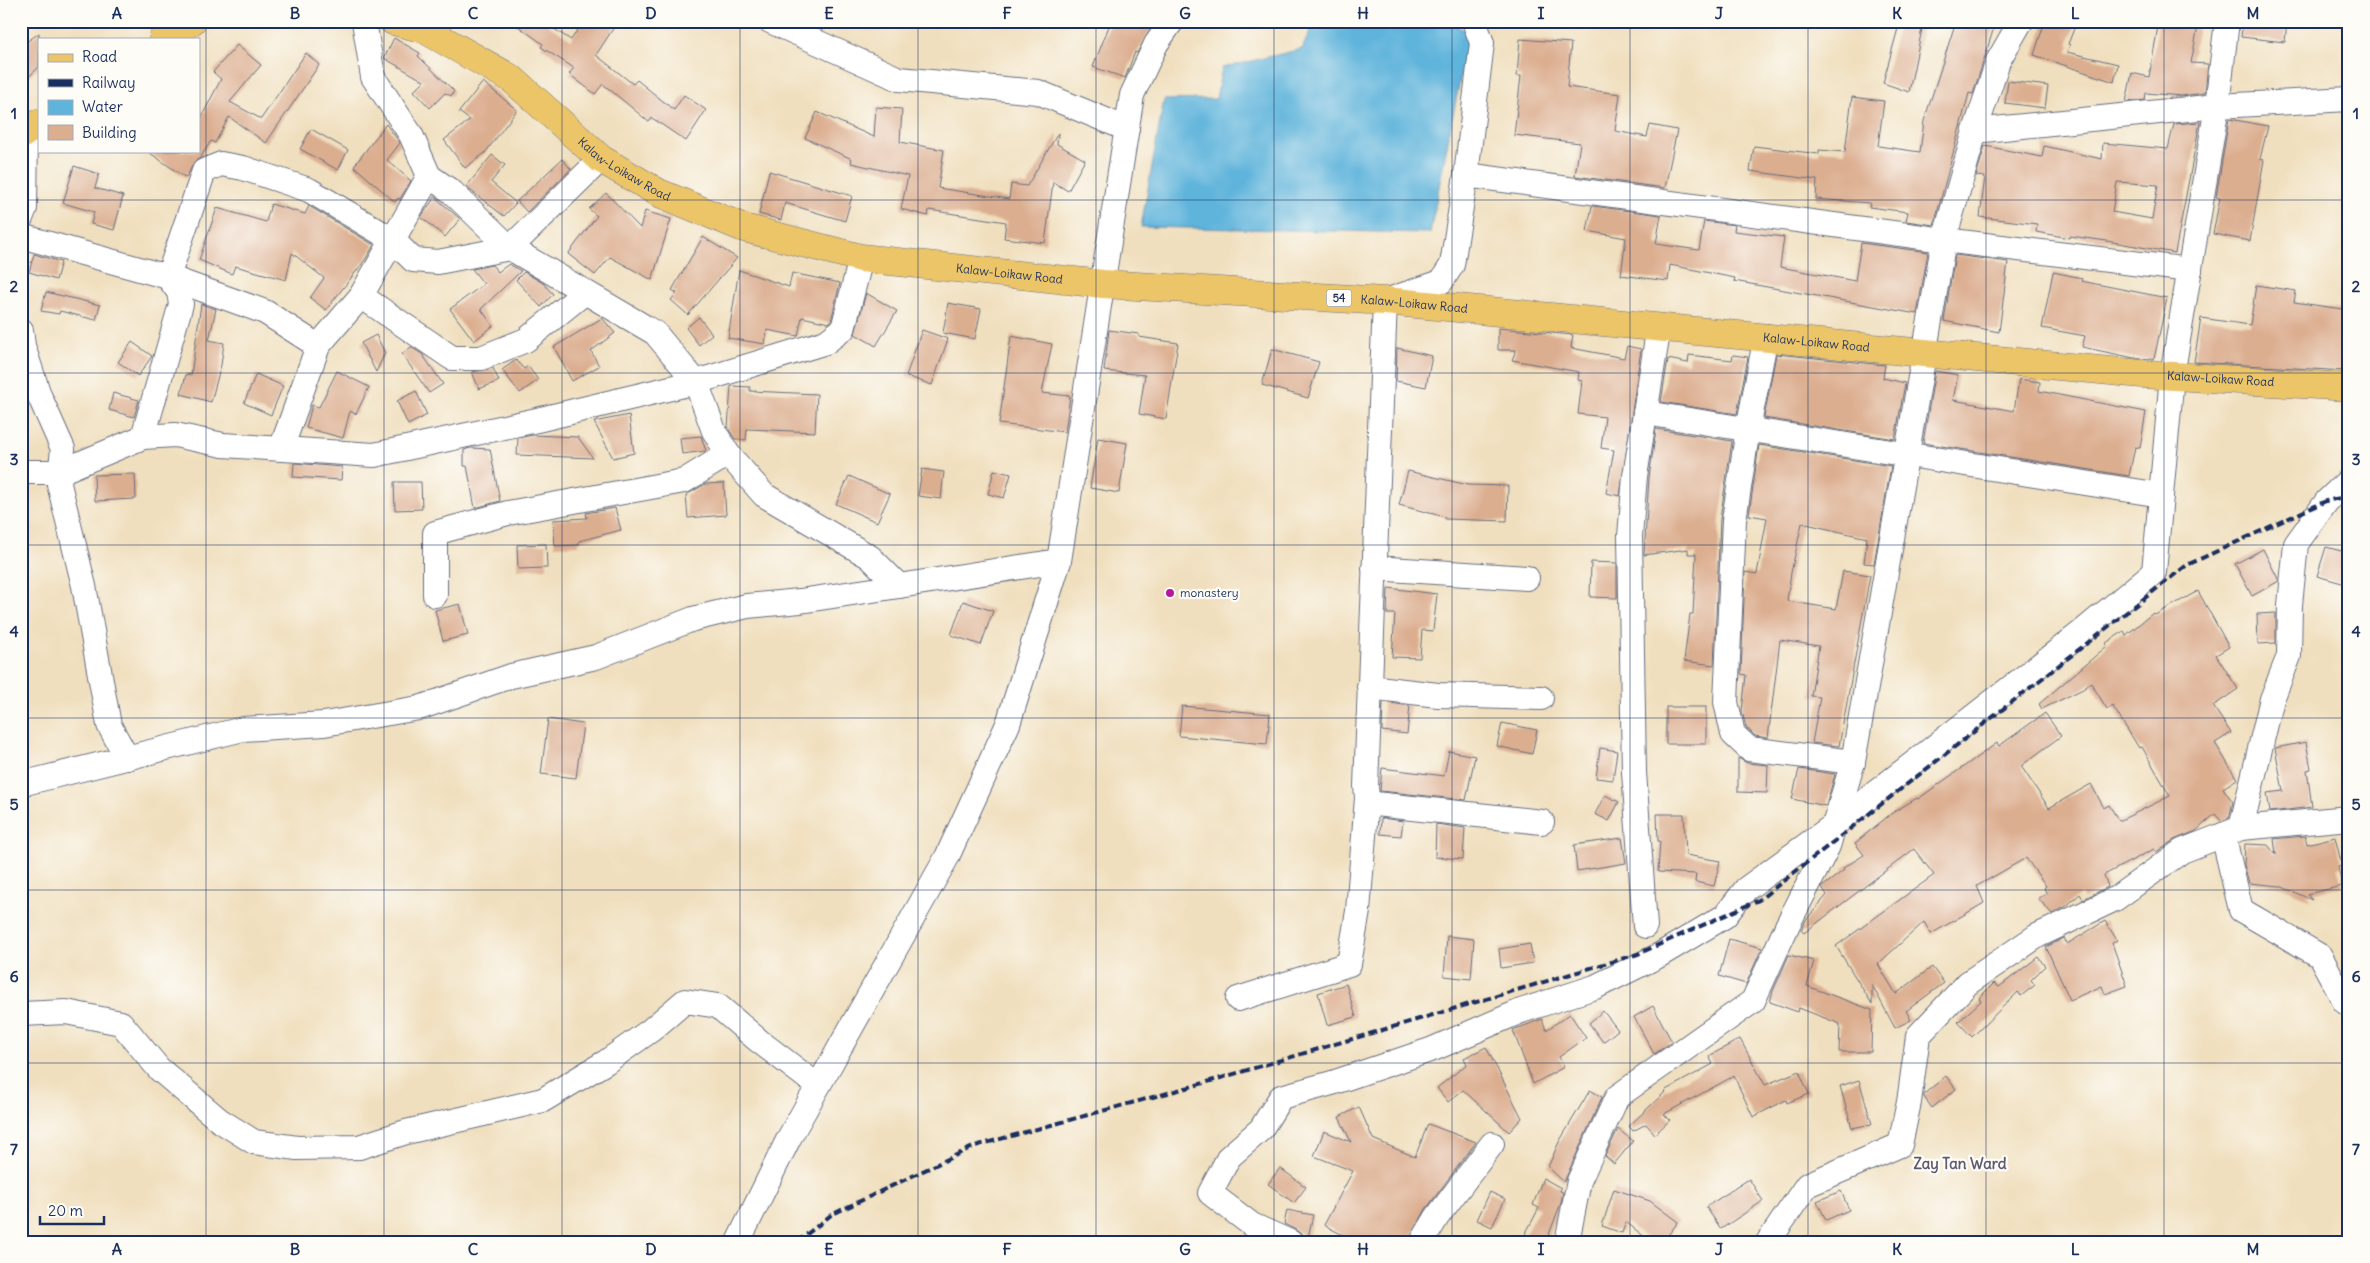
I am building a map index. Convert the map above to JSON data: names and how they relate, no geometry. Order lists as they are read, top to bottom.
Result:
{
  "streets": {
    "main road": ["Kalaw-Loikaw Road", "54"]
  },
  "districts": ["Zay Tan Ward"],
  "places": ["monastery"],
  "legend": [
    "Road",
    "Railway",
    "Water",
    "Building"
  ],
  "scale_bar": "20 m",
  "grid": {
    "columns": [
      "A",
      "B",
      "C",
      "D",
      "E",
      "F",
      "G",
      "H",
      "I",
      "J",
      "K",
      "L",
      "M"
    ],
    "rows": [
      "1",
      "2",
      "3",
      "4",
      "5",
      "6",
      "7"
    ]
  }
}
